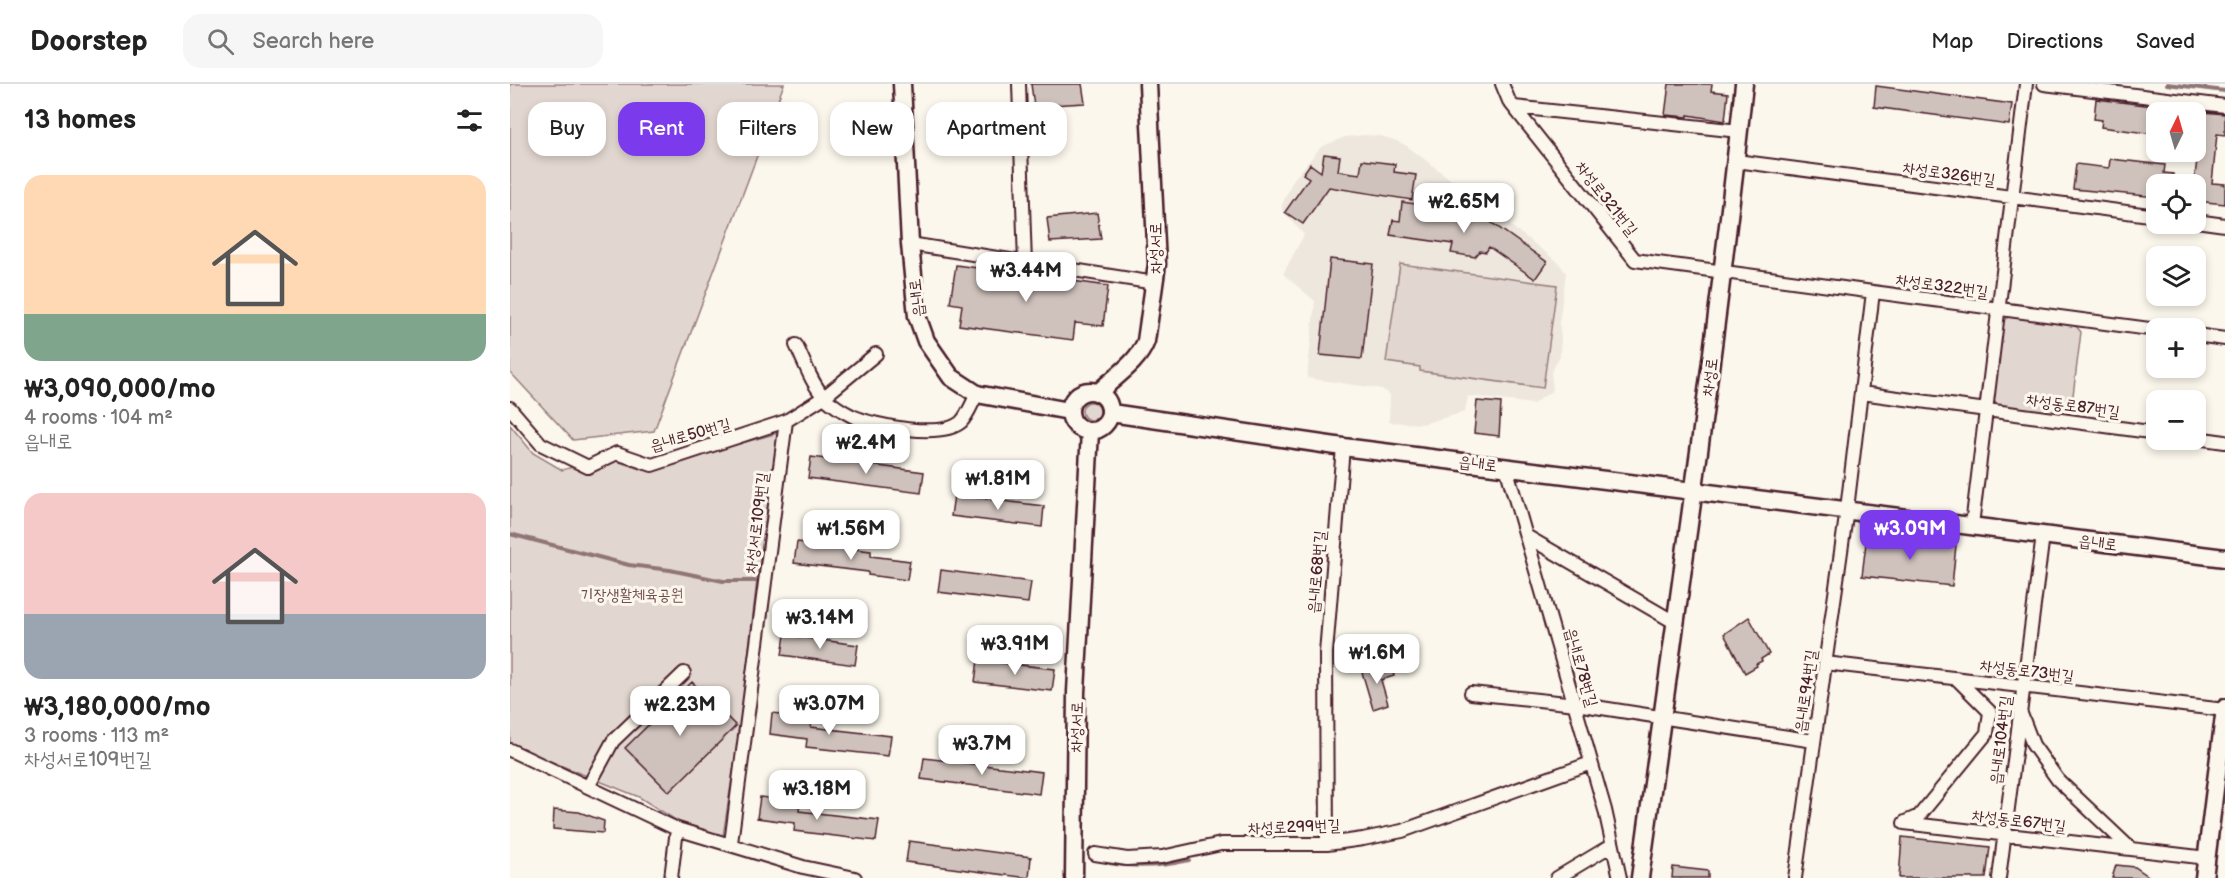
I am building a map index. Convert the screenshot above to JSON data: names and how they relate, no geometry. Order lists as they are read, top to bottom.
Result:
{
  "streets": {
    "main road": ["차성서로", "읍내로", "차성로"],
    "street": [
      "차성로326번길",
      "차성로321번길",
      "차성로322번길",
      "차성동로87번길",
      "읍내로50번길",
      "차성서로109번길",
      "읍내로68번길",
      "읍내로78번길",
      "차성동로73번길",
      "읍내로94번길",
      "읍내로104번길",
      "차성동로67번길",
      "차성로299번길"
    ]
  },
  "crossings": [
    ["차성로326번길", "차성로"],
    ["차성로321번길", "차성로322번길"],
    ["차성로321번길", "차성로"],
    ["차성서로", "읍내로"],
    ["차성로322번길", "차성로"],
    ["읍내로", "차성로"],
    ["읍내로", "읍내로68번길"],
    ["읍내로", "읍내로78번길"],
    ["읍내로", "읍내로94번길"],
    ["읍내로", "읍내로104번길"],
    ["읍내로50번길", "차성서로109번길"],
    ["읍내로68번길", "차성로299번길"],
    ["읍내로78번길", "차성로299번길"],
    ["차성동로73번길", "읍내로94번길"],
    ["차성동로73번길", "읍내로104번길"],
    ["차성동로73번길", "차성동로67번길"],
    ["읍내로104번길", "차성동로67번길"]
  ],
  "parks": ["기장생활체육공원"],
  "north": "top",
  "page": {
    "header": "Doorstep",
    "search": "Search here",
    "nav": ["Map", "Directions", "Saved"],
    "heading": "13 homes",
    "map_buttons": ["+", "−"],
    "chip": [
      "Buy",
      "Rent",
      "Filters",
      "New",
      "Apartment"
    ],
    "list": [
      {
        "name": "₩3,090,000/mo",
        "note": "4 rooms · 104 m² · 읍내로"
      },
      {
        "name": "₩3,180,000/mo",
        "note": "3 rooms · 113 m² · 차성서로109번길"
      }
    ],
    "price": [
      "₩2.65M",
      "₩3.44M",
      "₩2.4M",
      "₩1.81M",
      "₩1.56M",
      "₩3.09M",
      "₩3.14M",
      "₩3.91M",
      "₩1.6M",
      "₩3.07M",
      "₩2.23M",
      "₩3.7M",
      "₩3.18M"
    ]
  }
}
